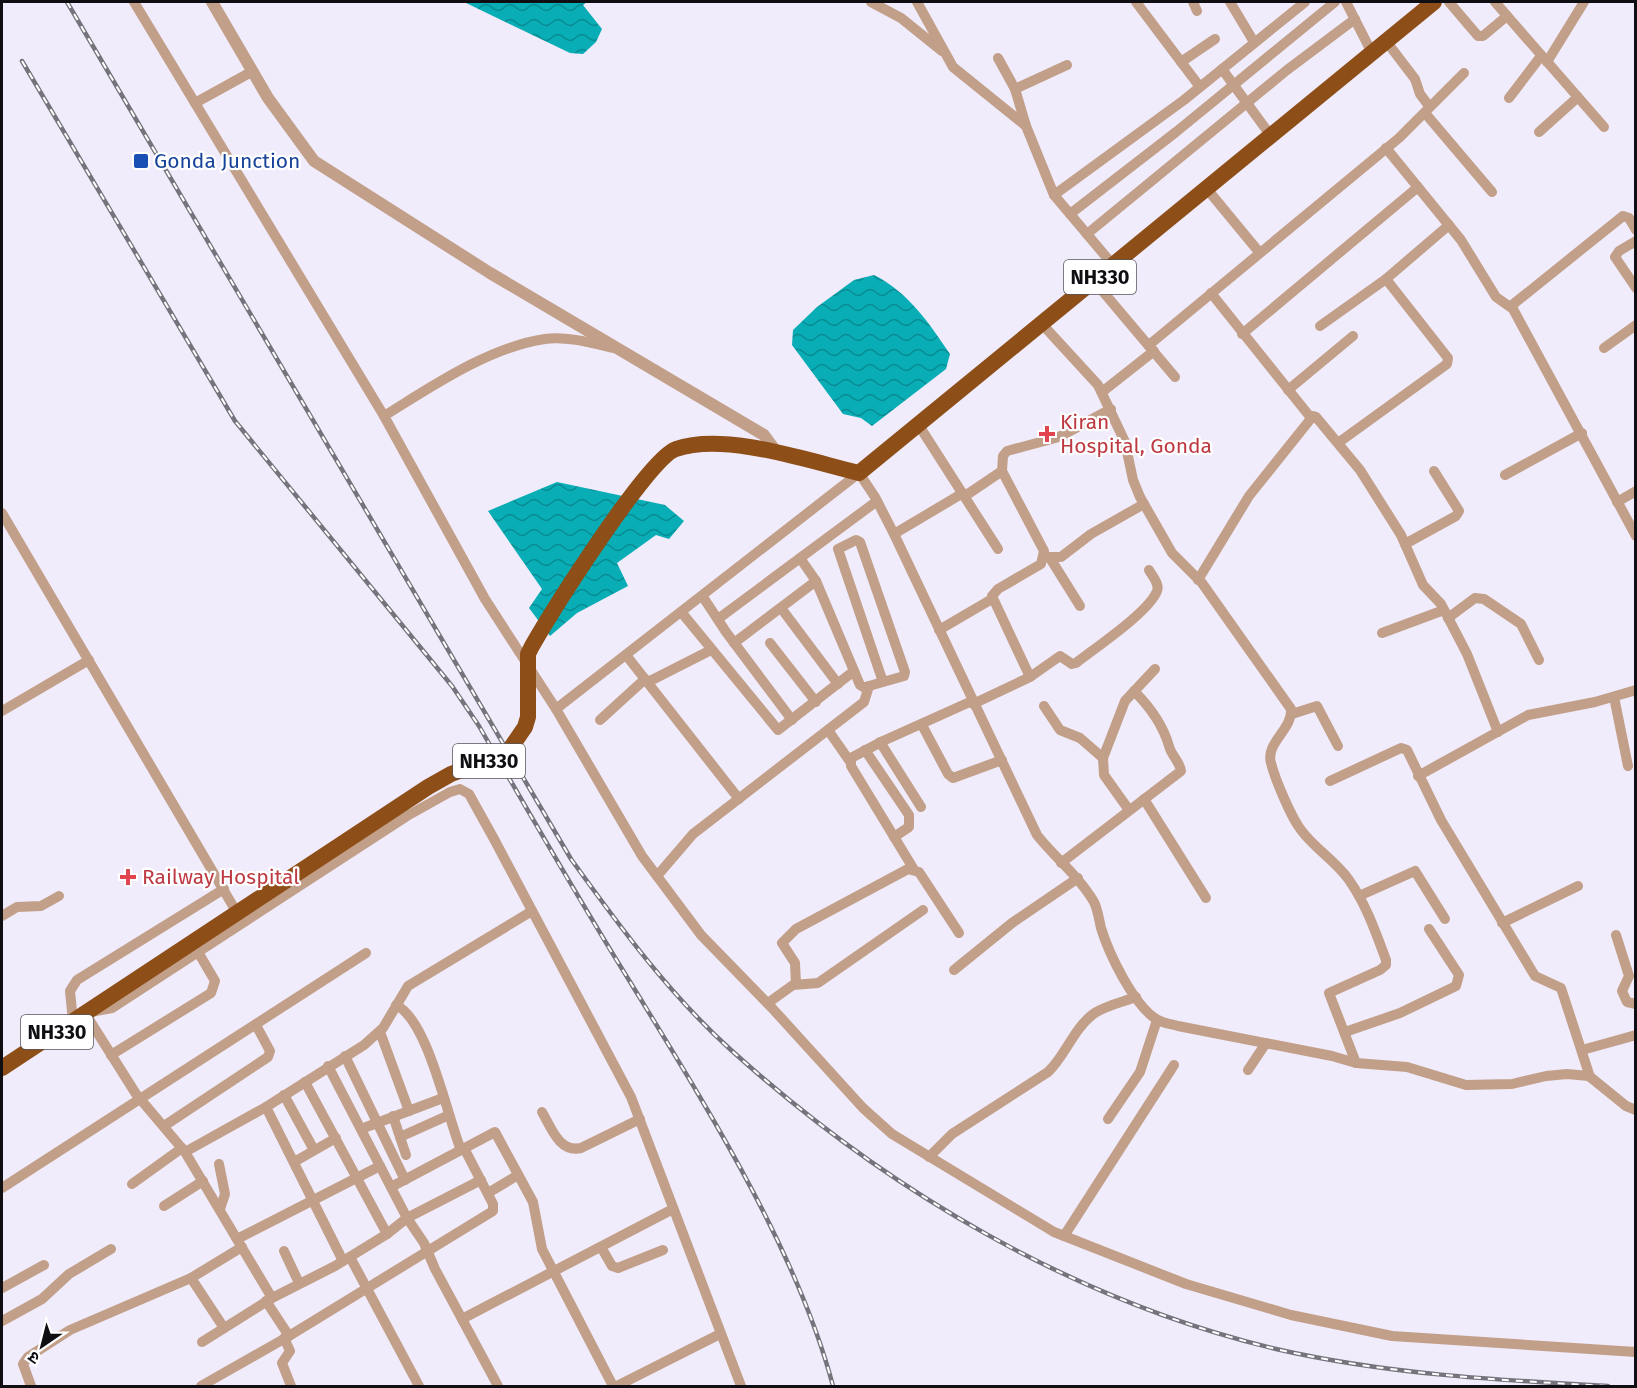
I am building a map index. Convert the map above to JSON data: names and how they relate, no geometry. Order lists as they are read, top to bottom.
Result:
{
  "streets": {
    "highway": ["NH330"]
  },
  "places": {
    "transit": ["Gonda Junction"],
    "health": ["Kiran Hospital, Gonda", "Railway Hospital"]
  },
  "north": "bottom left"
}
